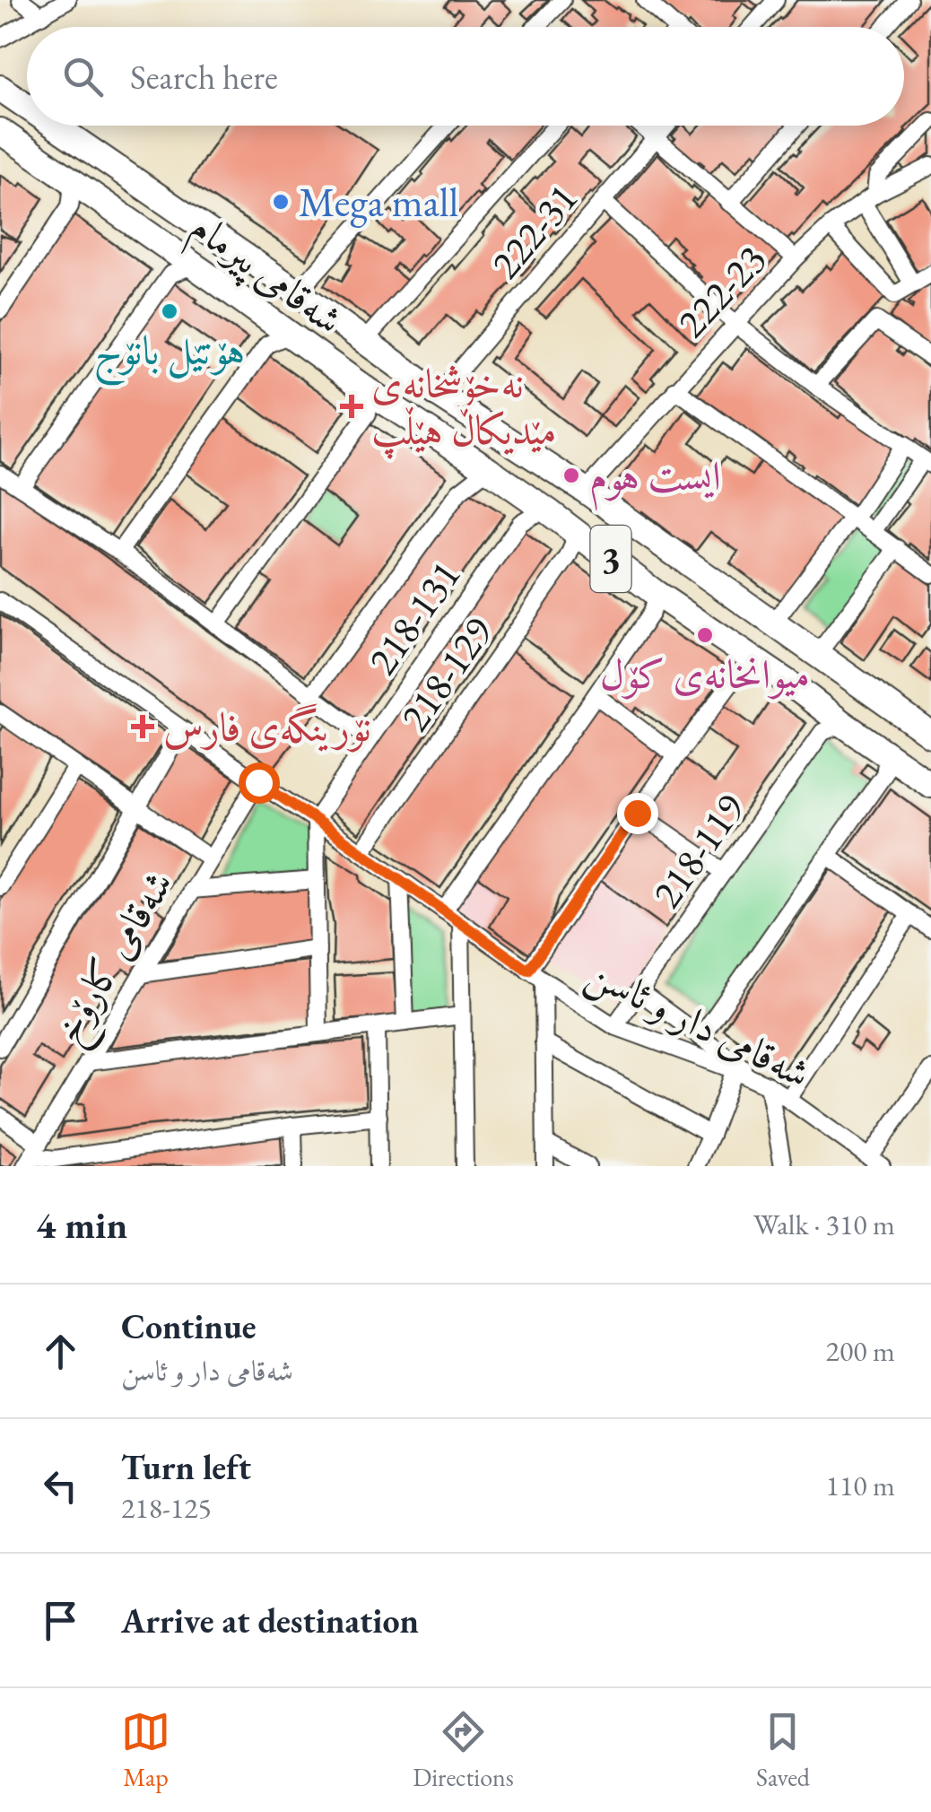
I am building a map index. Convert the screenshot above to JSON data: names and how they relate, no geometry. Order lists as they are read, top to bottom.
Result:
{
  "streets": {
    "highway": ["شەقامی پیرمام", "3"],
    "street": [
      "222-31",
      "222-23",
      "218-131",
      "218-129",
      "218-119",
      "شەقامی کارۆخ",
      "شەقامی دار و ئاسن"
    ]
  },
  "crossings": [
    ["222-31", "شەقامی پیرمام"],
    ["شەقامی پیرمام", "222-23"],
    ["شەقامی پیرمام", "218-131"],
    ["شەقامی پیرمام", "218-129"],
    ["شەقامی پیرمام", "218-119"],
    ["218-131", "شەقامی دار و ئاسن"],
    ["218-129", "شەقامی دار و ئاسن"],
    ["218-119", "شەقامی دار و ئاسن"],
    ["شەقامی کارۆخ", "شەقامی دار و ئاسن"]
  ],
  "places": {
    "other": [
      "Mega mall",
      "هۆتێل بانۆج",
      "ايست هوم",
      "میوانخانەی کۆل"
    ],
    "health": ["نەخۆشخانەی مێدیکاڵ هێڵپ", "نۆرینگەی فارس"]
  },
  "page": {
    "search": "Search here",
    "heading": ["4 min", "Walk · 310 m"],
    "list": [
      ["Continue", "شەقامی دار و ئاسن", "200 m"],
      ["Turn left", "218-125", "110 m"],
      "Arrive at destination"
    ],
    "nav": ["Map", "Directions", "Saved"]
  }
}
